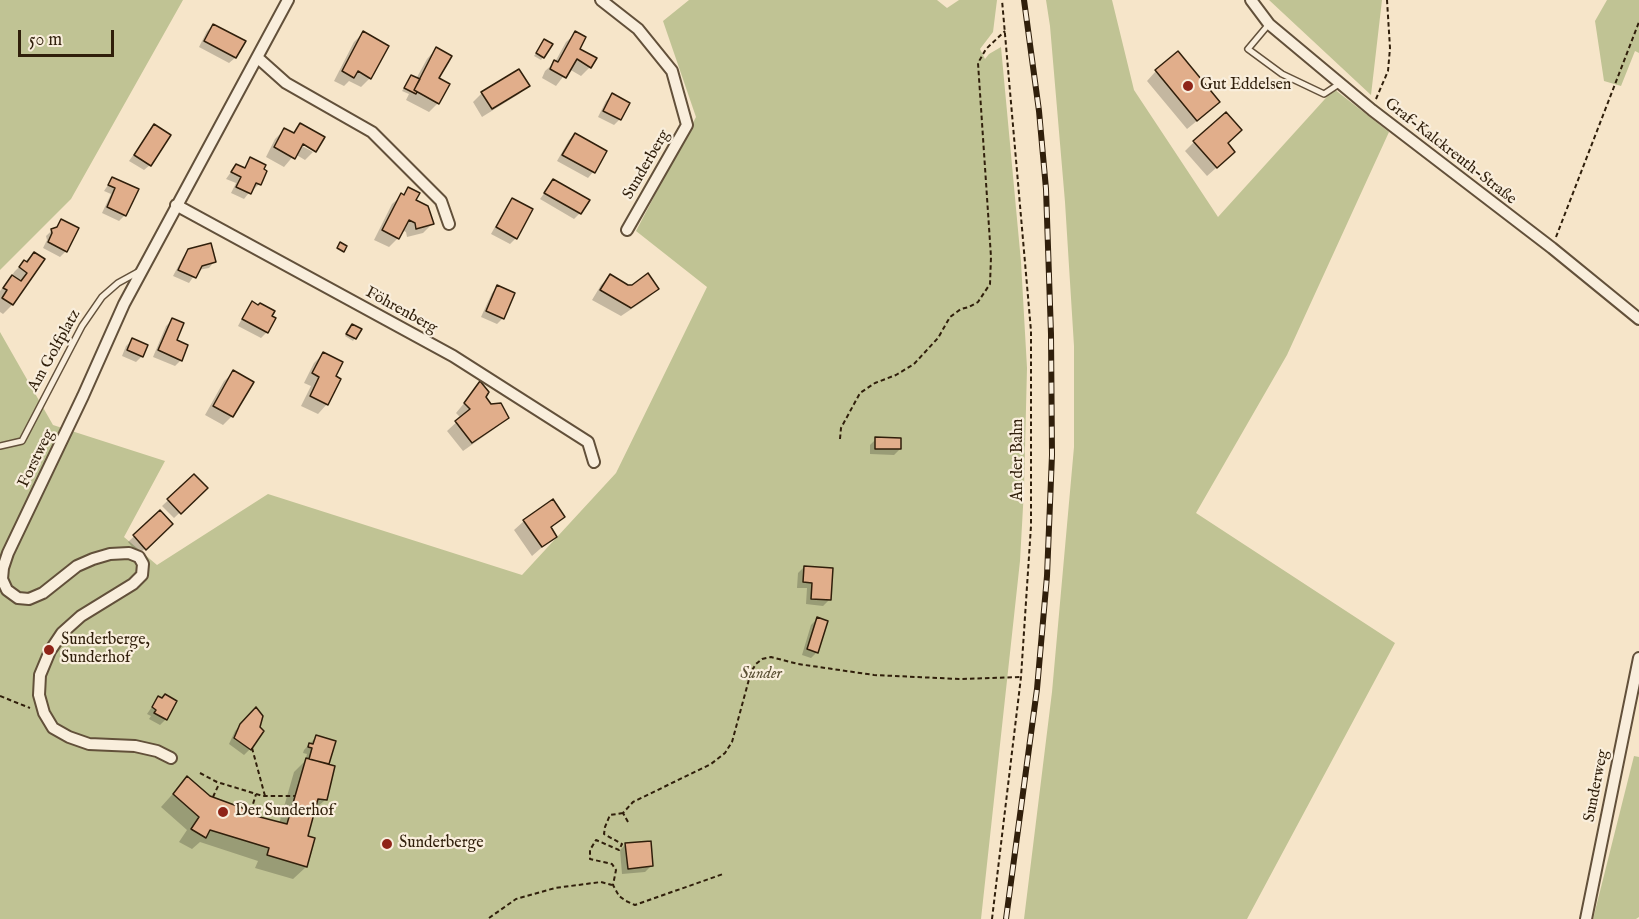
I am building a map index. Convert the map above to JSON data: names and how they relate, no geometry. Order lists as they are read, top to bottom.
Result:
{
  "streets": {
    "street": [
      "Graf-Kalckreuth-Straße",
      "Sunderberg",
      "Föhrenberg",
      "Forstweg",
      "Sunderweg"
    ],
    "lane": ["Am Golfplatz"],
    "path": ["An der Bahn"]
  },
  "crossings": [
    ["Föhrenberg", "Forstweg"],
    ["Am Golfplatz", "Forstweg"]
  ],
  "parks": ["Sunder"],
  "places": [
    "Gut Eddelsen",
    "Sunderberge, Sunderhof",
    "Der Sunderhof",
    "Sunderberge"
  ],
  "scale_bar": "50 m"
}
